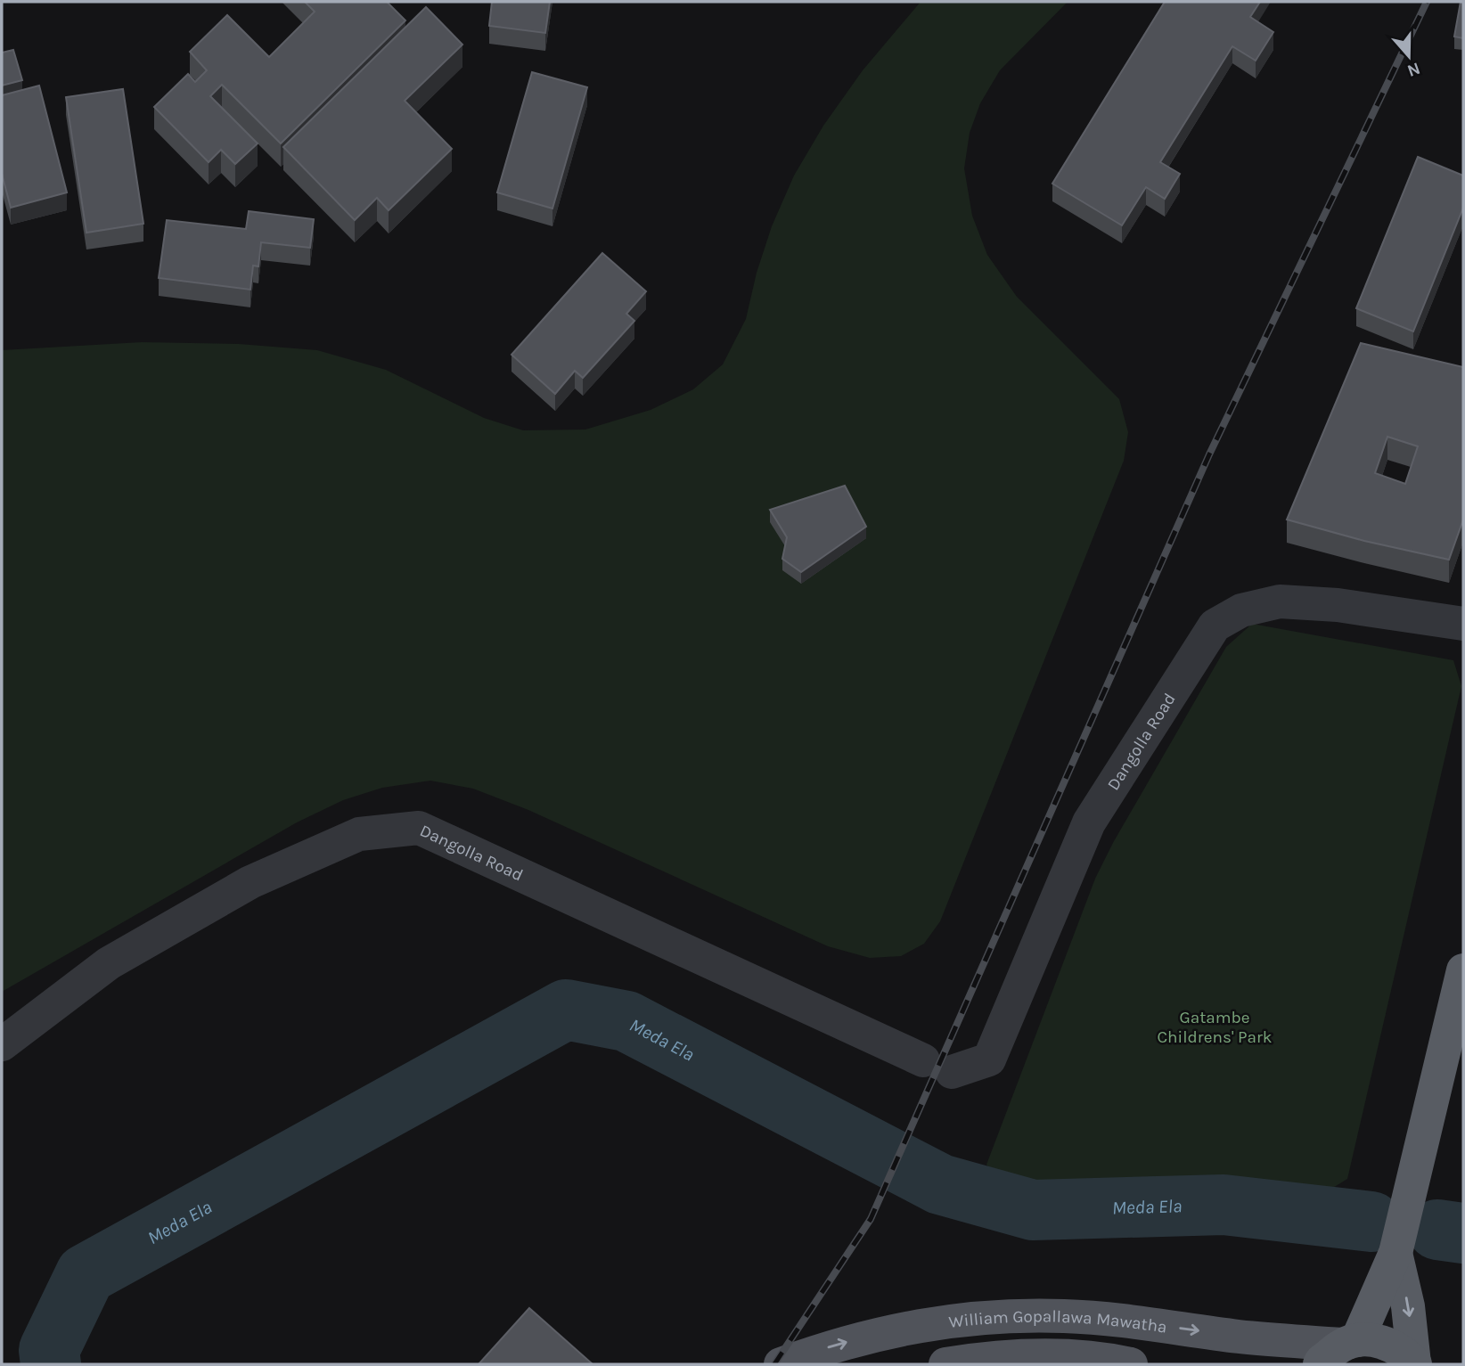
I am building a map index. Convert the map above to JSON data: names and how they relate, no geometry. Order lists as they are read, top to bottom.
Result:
{
  "streets": {
    "main road": ["William Gopallawa Mawatha"],
    "street": ["Dangolla Road"]
  },
  "water": ["Meda Ela"],
  "parks": ["Gatambe Childrens' Park"],
  "north": "bottom"
}
